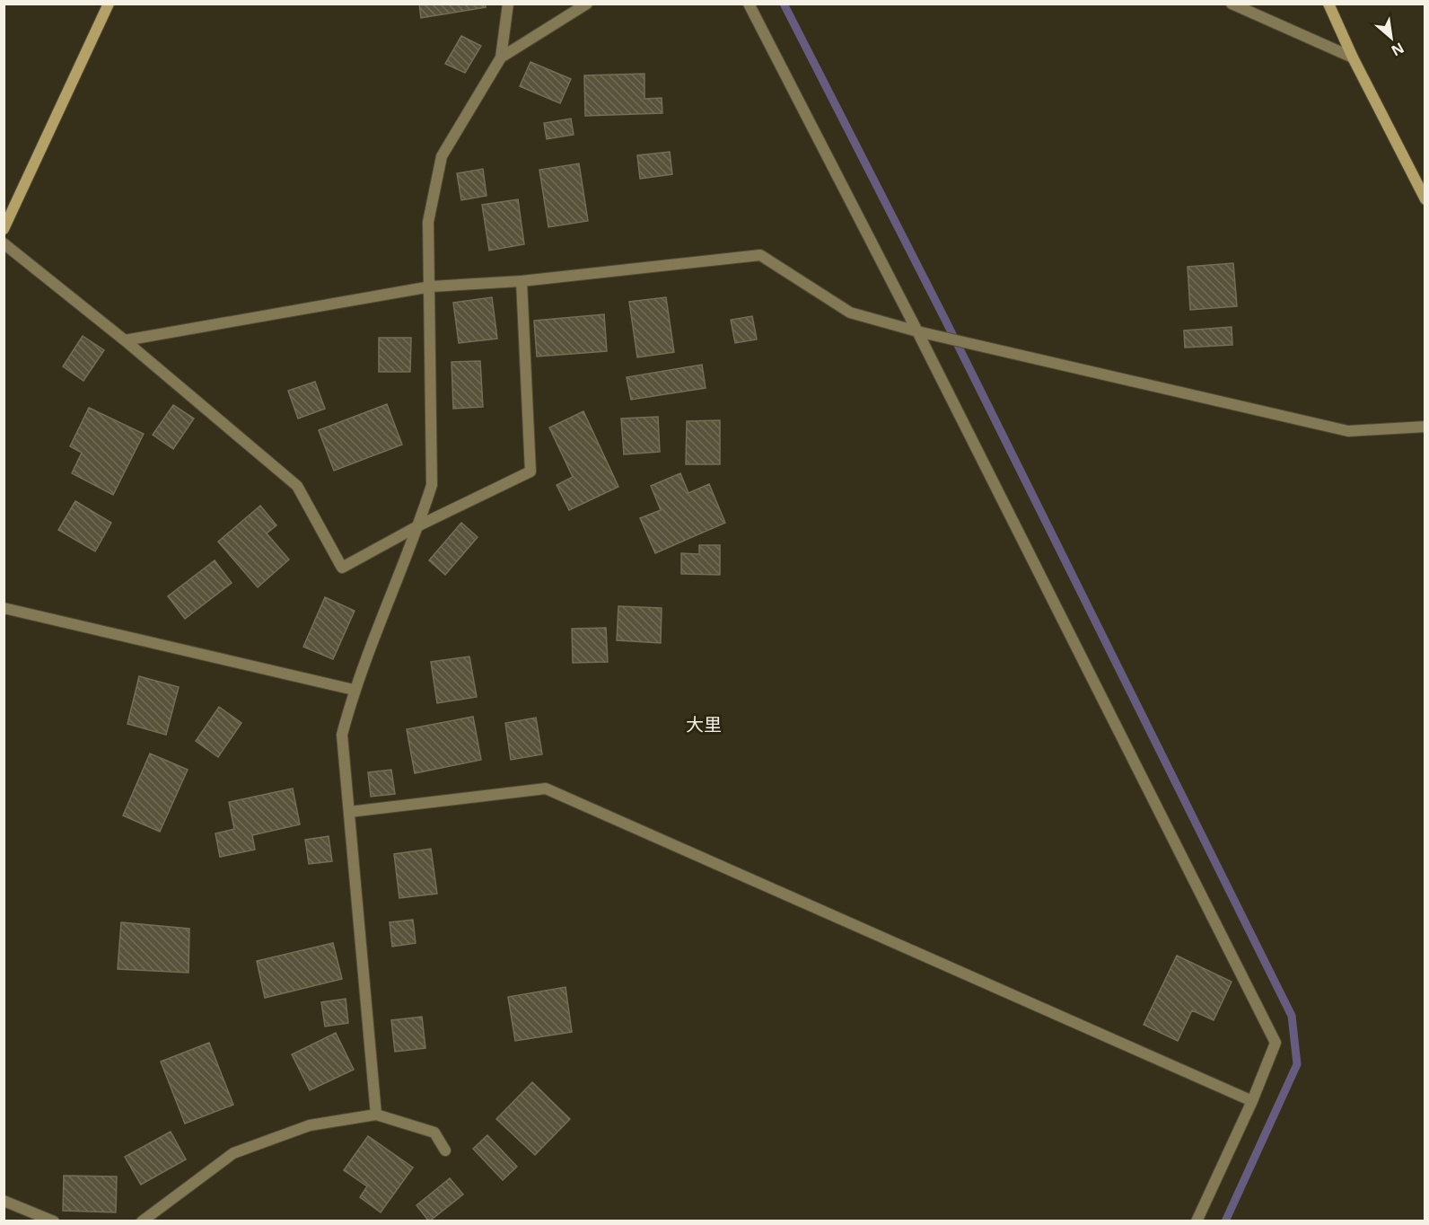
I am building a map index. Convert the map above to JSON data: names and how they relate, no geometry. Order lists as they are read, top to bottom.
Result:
{
  "districts": ["大里"],
  "north": "bottom right"
}
